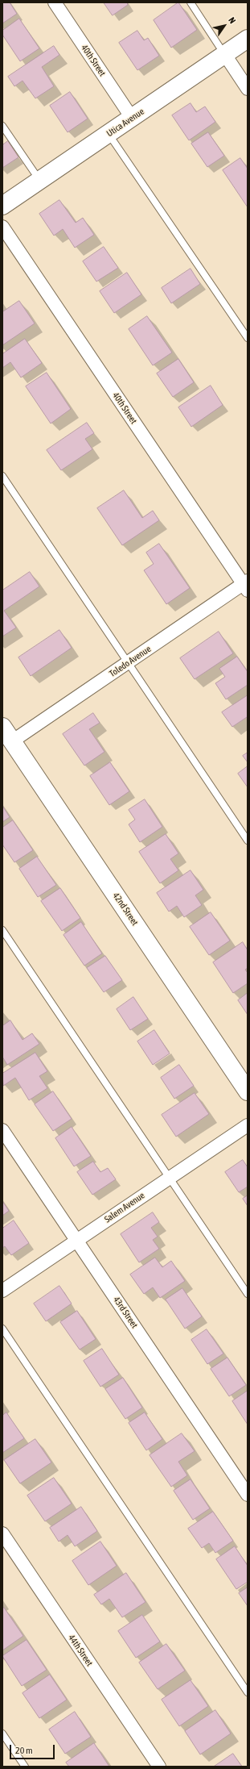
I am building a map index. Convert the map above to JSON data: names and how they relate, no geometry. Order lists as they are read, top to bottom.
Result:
{
  "streets": {
    "street": [
      "40th Street",
      "Utica Avenue",
      "Toledo Avenue",
      "42nd Street",
      "Salem Avenue",
      "43rd Street",
      "44th Street"
    ]
  },
  "crossings": [
    ["40th Street", "Utica Avenue"],
    ["40th Street", "Toledo Avenue"],
    ["Toledo Avenue", "42nd Street"],
    ["Salem Avenue", "43rd Street"]
  ],
  "scale_bar": "20 m",
  "north": "top right"
}
